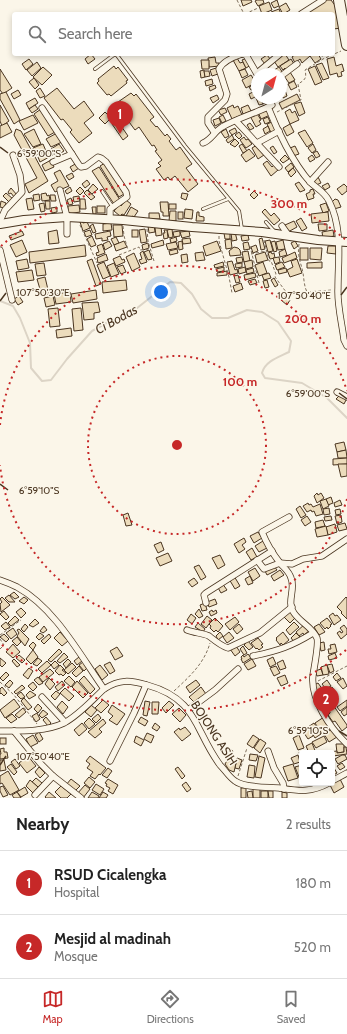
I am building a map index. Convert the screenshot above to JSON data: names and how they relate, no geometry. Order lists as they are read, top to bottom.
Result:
{
  "streets": {
    "street": ["BOJONG ASIH"]
  },
  "water": ["Ci Bodas"],
  "north": "top right",
  "page": {
    "search": "Search here",
    "pins": ["1", "2"],
    "heading": ["Nearby", "2 results"],
    "list": [
      {
        "mark": "1",
        "name": "RSUD Cicalengka",
        "note": "Hospital",
        "value": "180 m"
      },
      {
        "mark": "2",
        "name": "Mesjid al madinah",
        "note": "Mosque",
        "value": "520 m"
      }
    ],
    "nav": ["Map", "Directions", "Saved"]
  },
  "coordinates": [
    "6°59'00\"S",
    "107°50'30\"E",
    "107°50'40\"E",
    "6°59'10\"S"
  ],
  "rings": ["300 m", "200 m", "100 m"]
}
